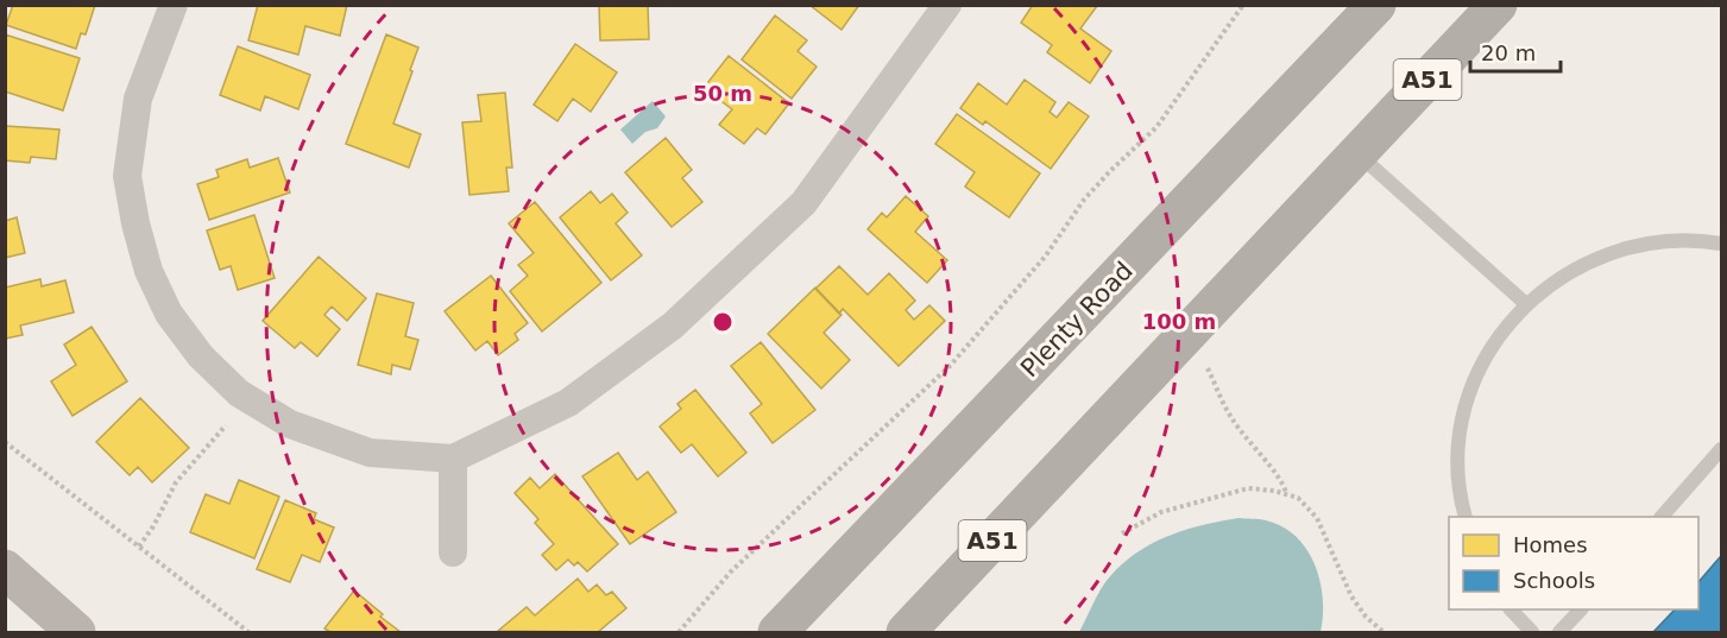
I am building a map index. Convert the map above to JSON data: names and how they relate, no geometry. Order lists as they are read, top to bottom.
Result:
{
  "streets": {
    "highway": ["A51", "Plenty Road"]
  },
  "legend": ["Homes", "Schools"],
  "scale_bar": "20 m",
  "rings": ["50 m", "100 m"]
}
